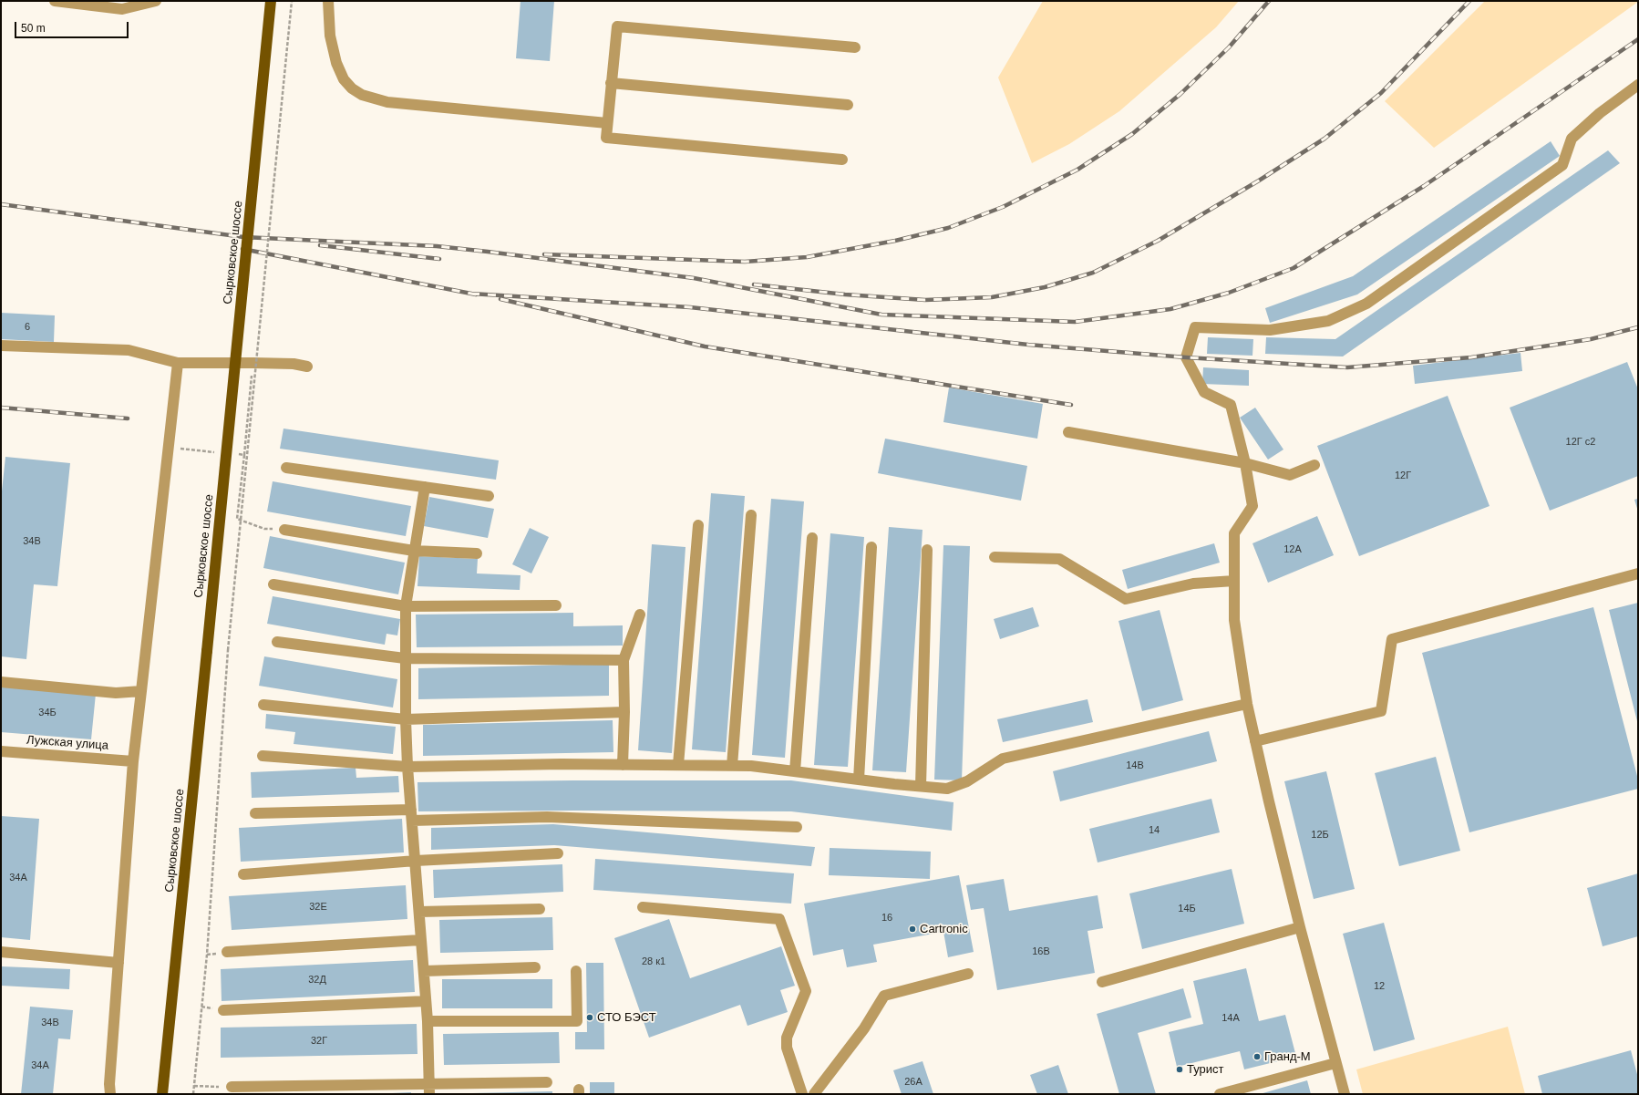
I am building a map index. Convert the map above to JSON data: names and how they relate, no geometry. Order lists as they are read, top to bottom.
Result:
{
  "streets": {
    "main road": ["Сырковское шоссе"],
    "street": ["Лужская улица"]
  },
  "places": [
    "Cartronic",
    "СТО БЭСТ",
    "Гранд-М",
    "Турист"
  ],
  "house_numbers": [
    "6",
    "12Г с2",
    "12Г",
    "34В",
    "12А",
    "34Б",
    "14В",
    "14",
    "12Б",
    "34А",
    "32Е",
    "14Б",
    "16",
    "16В",
    "28 к1",
    "32Д",
    "12",
    "14А",
    "34В",
    "32Г",
    "34А",
    "26А"
  ],
  "scale_bar": "50 m"
}
